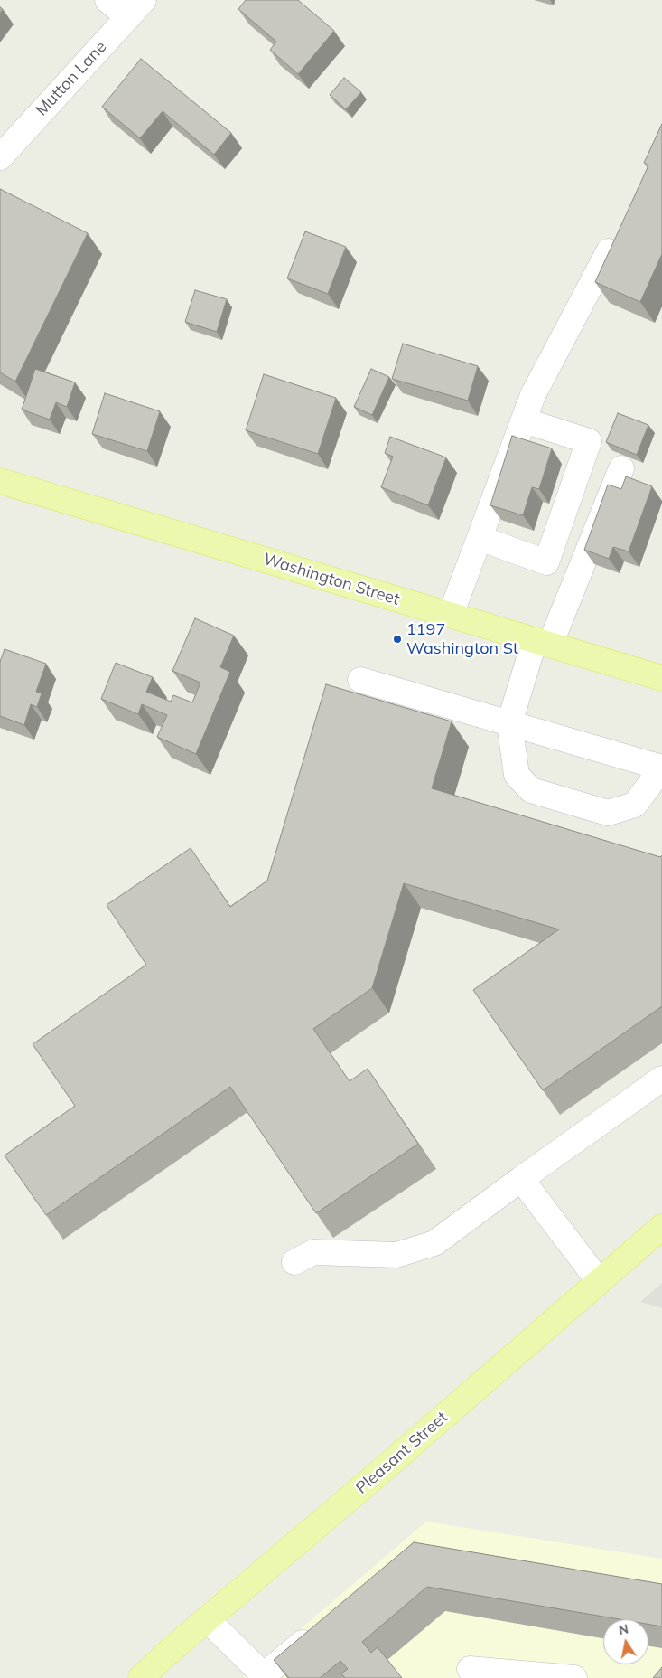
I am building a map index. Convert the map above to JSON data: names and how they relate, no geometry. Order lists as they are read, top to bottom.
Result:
{
  "streets": {
    "main road": ["Washington Street", "Pleasant Street"],
    "street": ["Mutton Lane"]
  },
  "places": ["1197 Washington St"],
  "north": "top"
}
